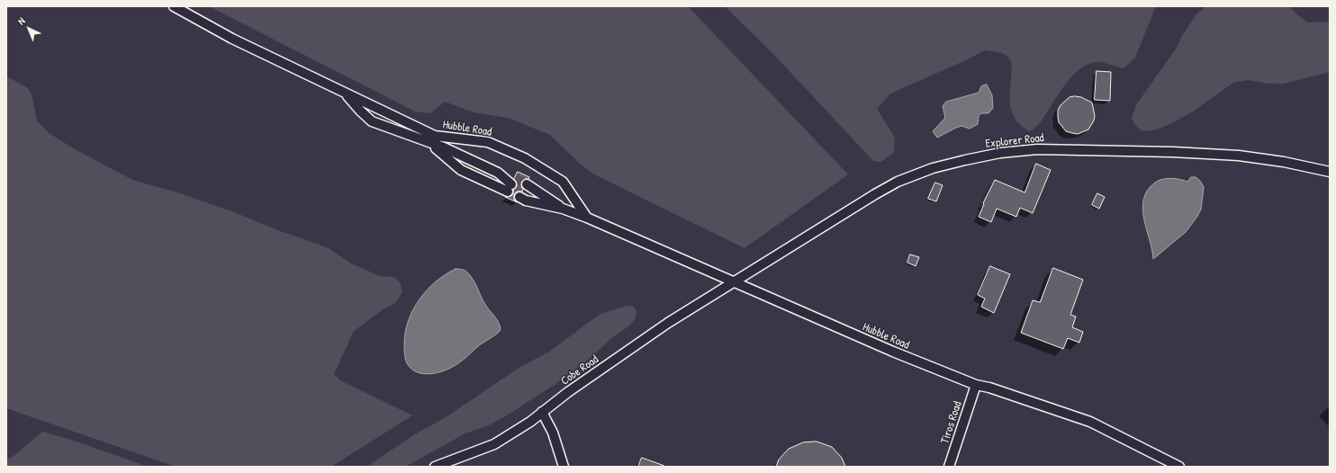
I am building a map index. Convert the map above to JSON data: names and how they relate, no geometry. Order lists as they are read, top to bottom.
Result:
{
  "streets": {
    "street": [
      "Hubble Road",
      "Explorer Road",
      "Cobe Road",
      "Tiros Road"
    ]
  },
  "crossings": [
    ["Hubble Road", "Explorer Road"],
    ["Hubble Road", "Cobe Road"],
    ["Hubble Road", "Tiros Road"],
    ["Explorer Road", "Cobe Road"]
  ],
  "north": "top left"
}
